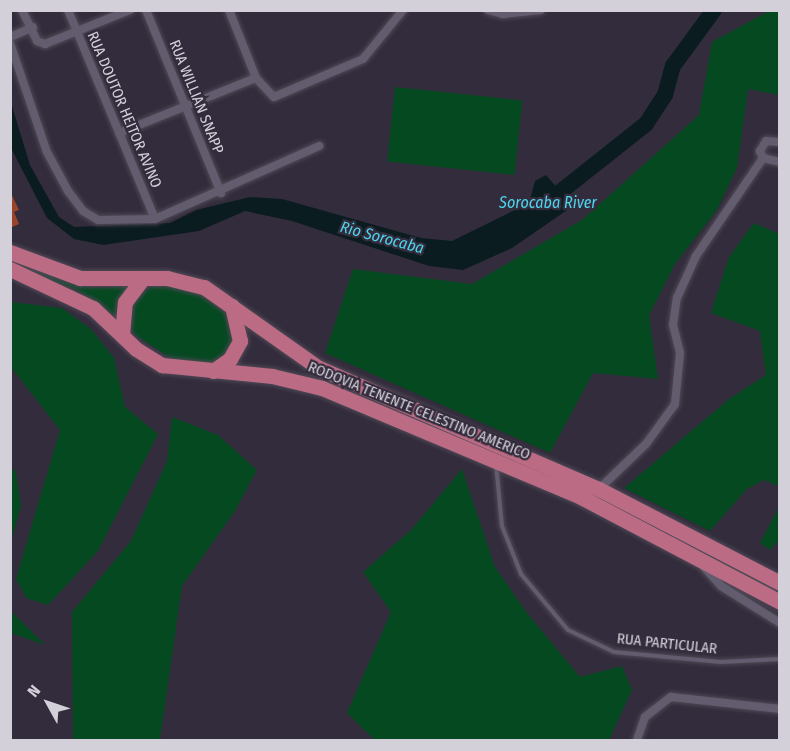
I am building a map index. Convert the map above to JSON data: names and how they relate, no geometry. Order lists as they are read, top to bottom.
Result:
{
  "streets": {
    "highway": ["RODOVIA TENENTE CELESTINO AMERICO"],
    "street": ["RUA WILLIAN SNAPP", "RUA DOUTOR HEITOR AVINO"],
    "lane": ["RUA PARTICULAR"]
  },
  "crossings": [
    ["RODOVIA TENENTE CELESTINO AMERICO", "RUA PARTICULAR"]
  ],
  "water": ["Sorocaba River", "Rio Sorocaba"],
  "north": "top left"
}
